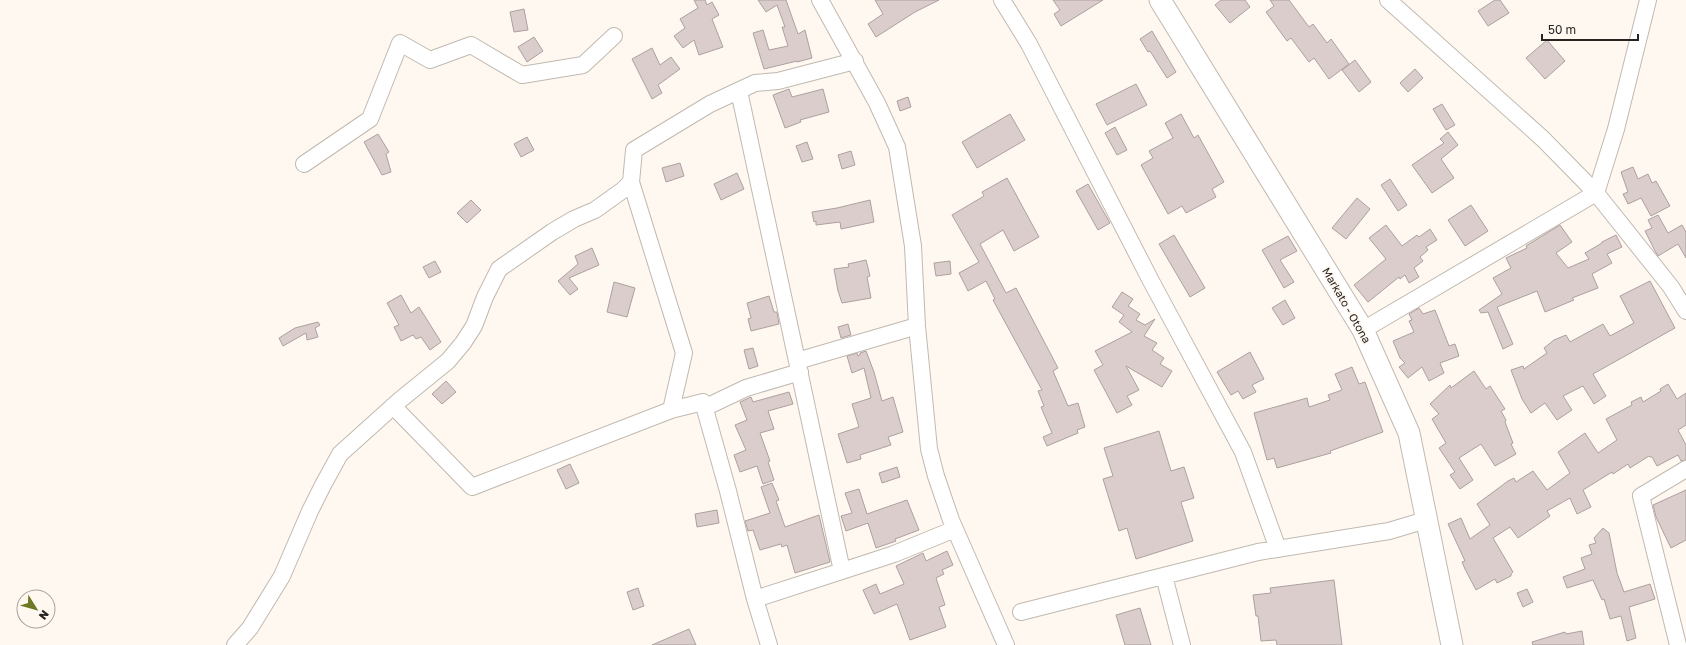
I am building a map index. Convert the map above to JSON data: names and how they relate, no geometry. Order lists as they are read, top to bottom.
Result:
{
  "streets": {
    "main road": ["Markato - Otona"]
  },
  "scale_bar": "50 m",
  "north": "bottom right"
}
